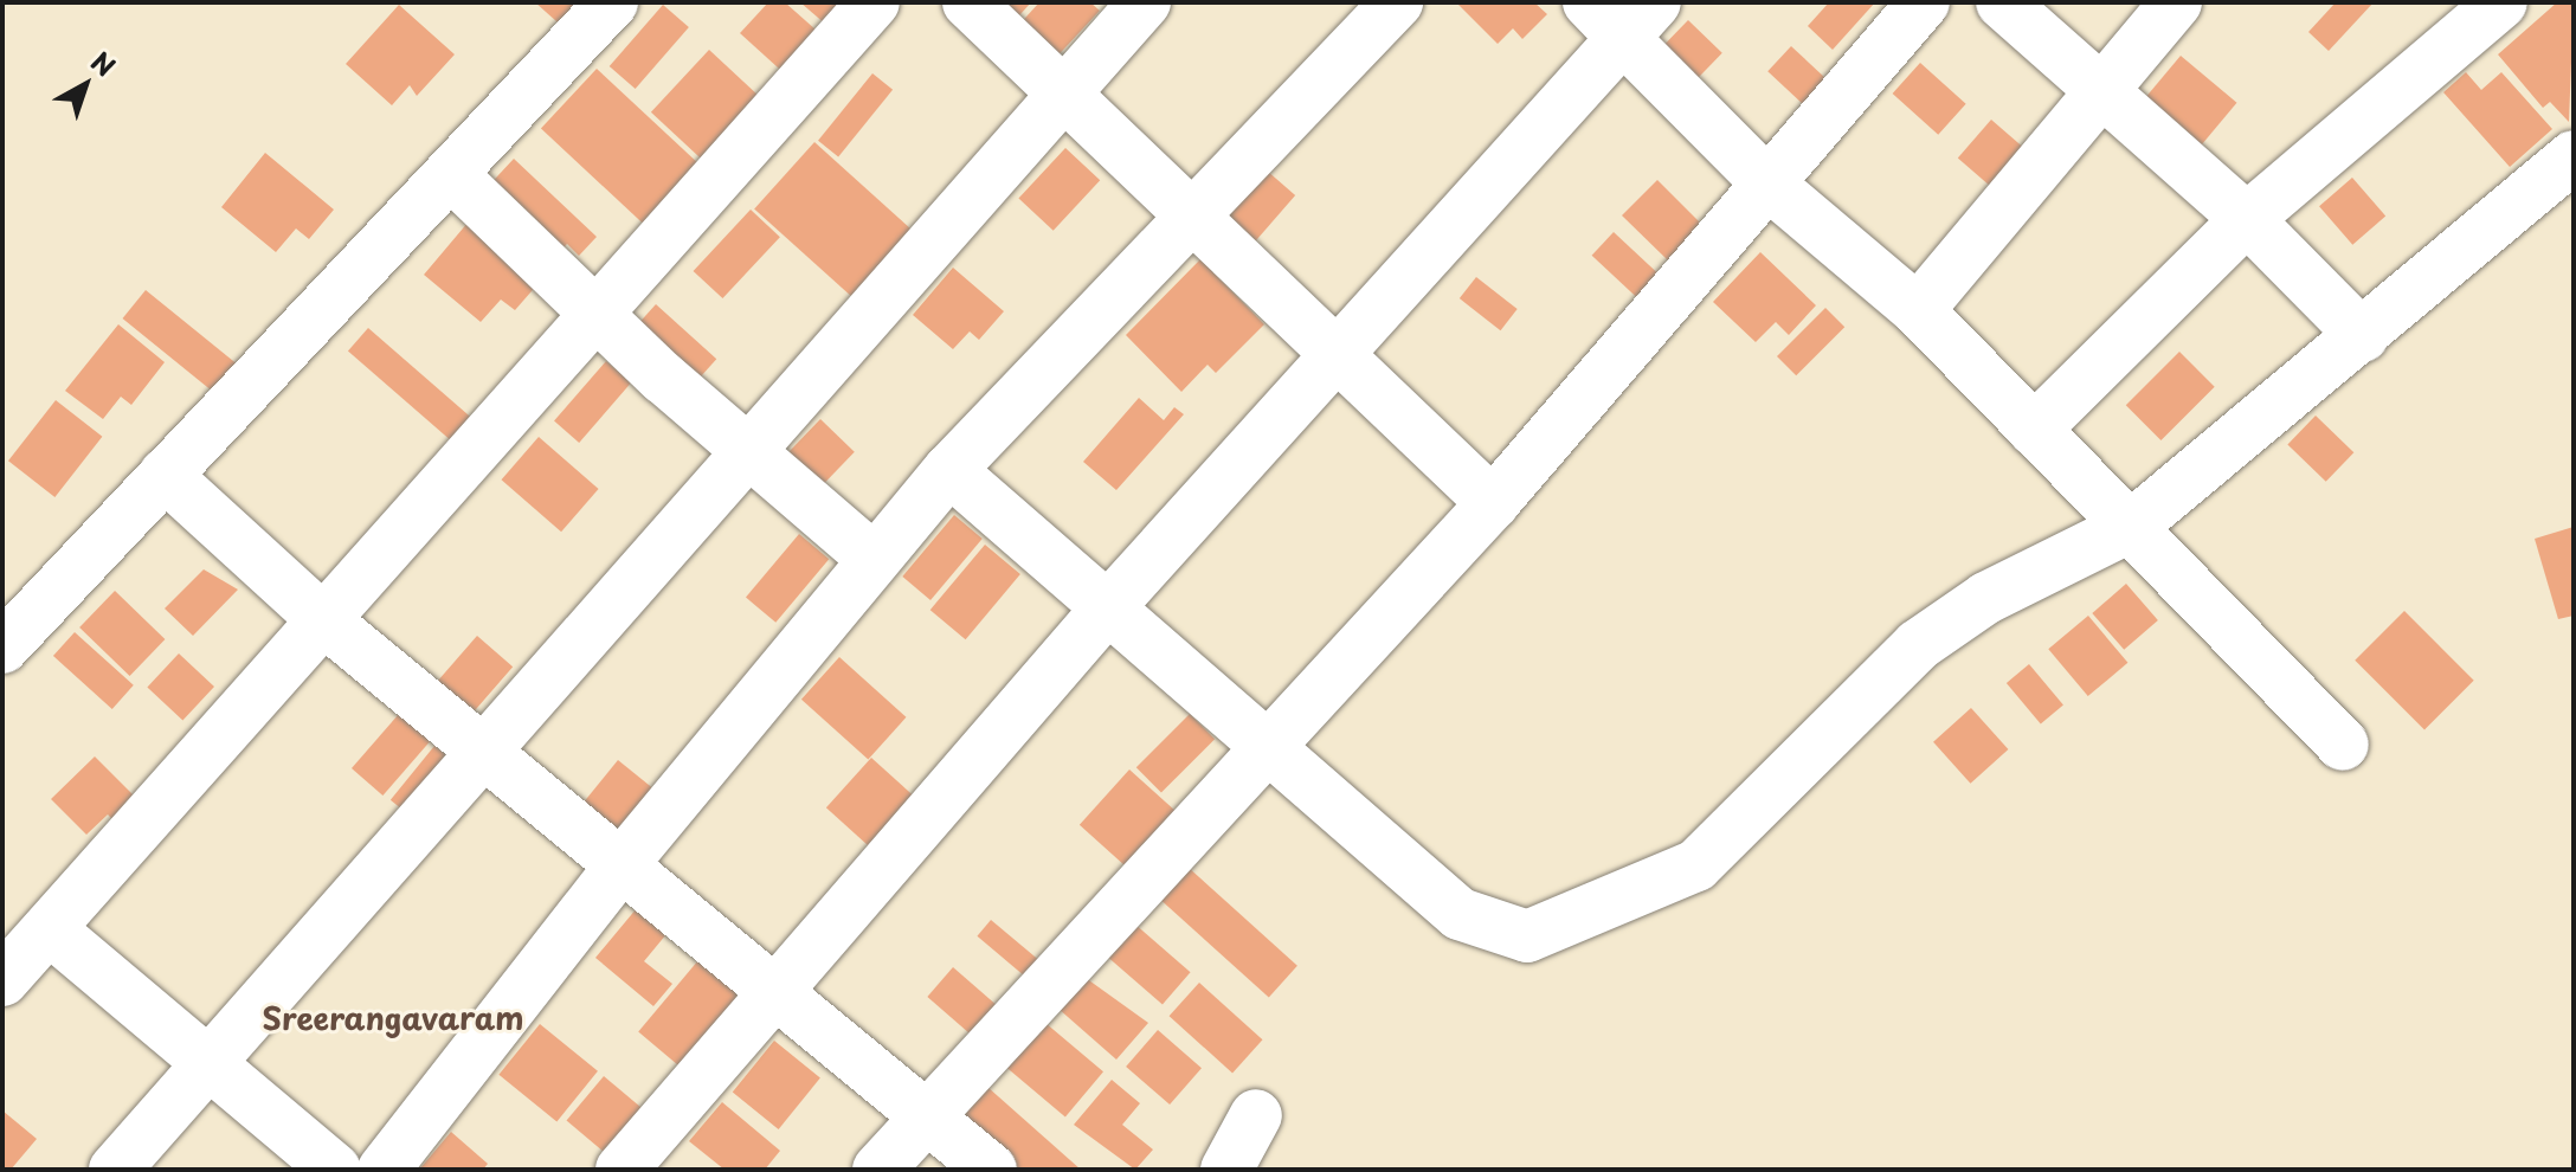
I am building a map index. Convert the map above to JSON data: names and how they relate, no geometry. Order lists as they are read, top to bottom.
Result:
{
  "districts": ["Sreerangavaram"],
  "north": "top right"
}
